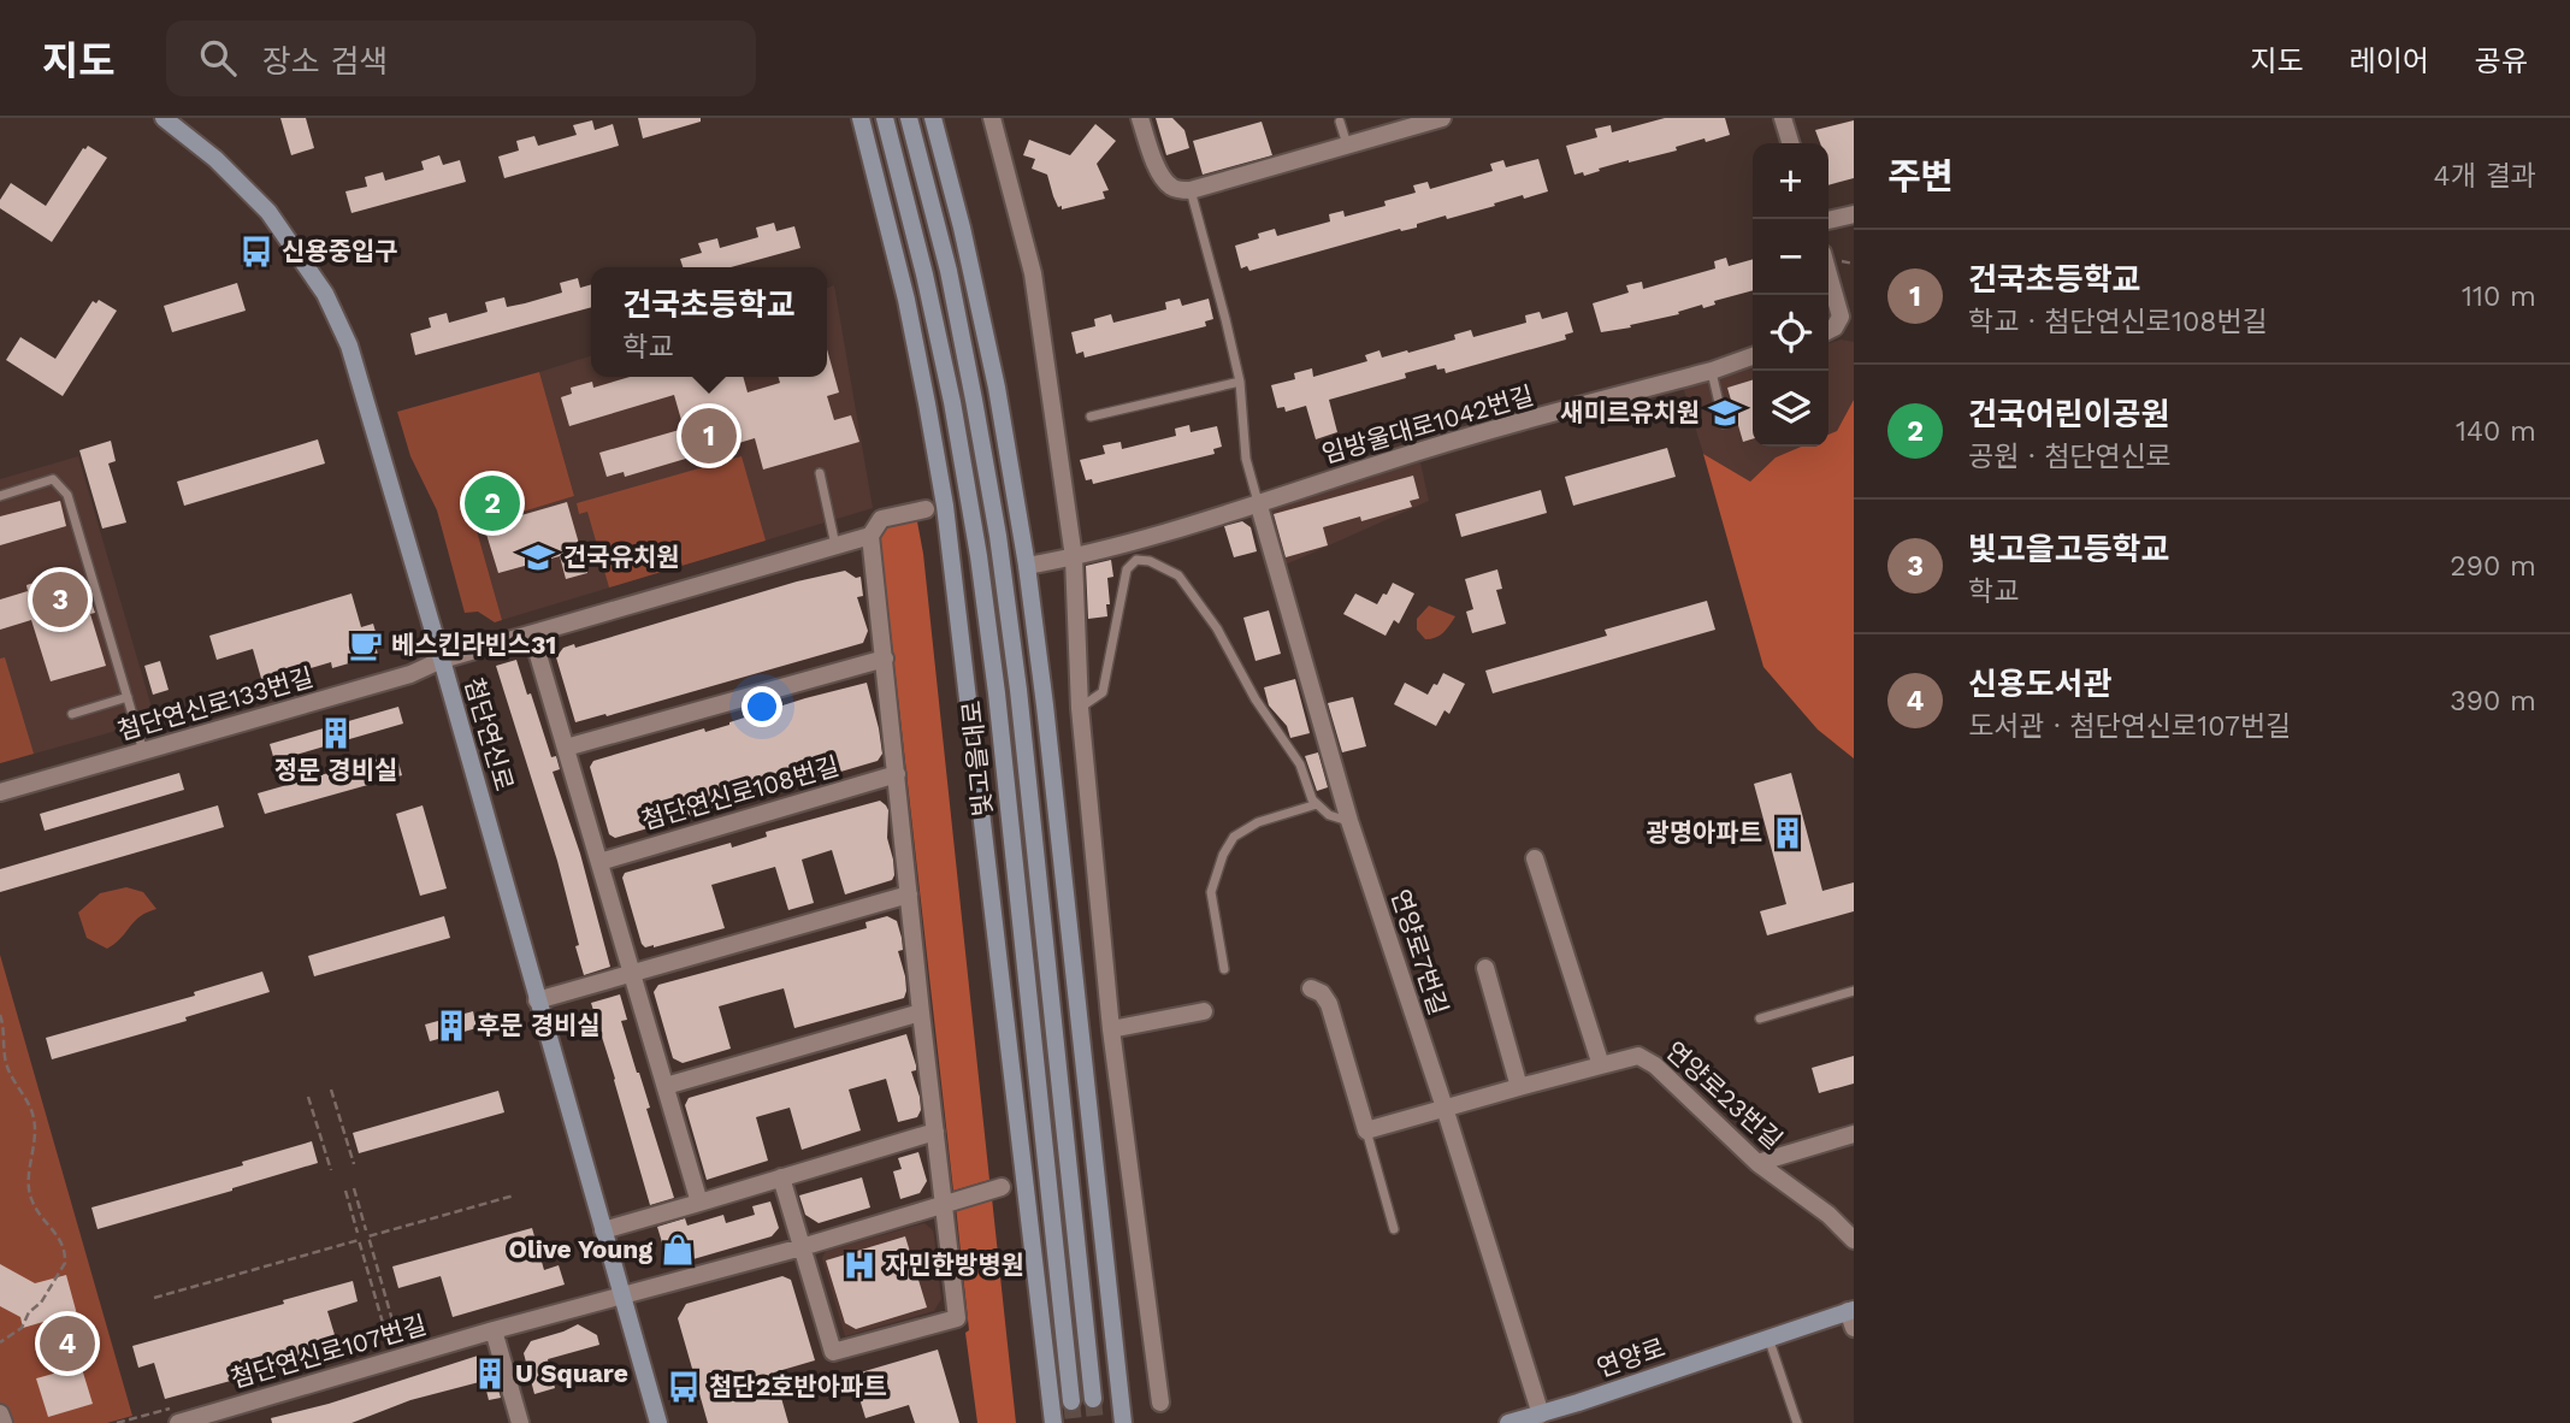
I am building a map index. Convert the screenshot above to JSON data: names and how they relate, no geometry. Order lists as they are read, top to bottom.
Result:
{
  "streets": {
    "main road": ["첨단연신로", "빛고을대로", "연양로"],
    "street": [
      "임방울대로1042번길",
      "첨단연신로133번길",
      "첨단연신로108번길",
      "연양로7번길",
      "연양로23번길",
      "첨단연신로107번길"
    ]
  },
  "crossings": [
    ["임방울대로1042번길", "연양로7번길"],
    ["첨단연신로133번길", "첨단연신로"],
    ["첨단연신로", "첨단연신로107번길"],
    ["연양로7번길", "연양로23번길"],
    ["연양로7번길", "연양로"]
  ],
  "places": {
    "bus stop": ["신용중입구", "첨단2호반아파트"],
    "school or university": ["새미르유치원", "건국유치원"],
    "cafe": ["베스킨라빈스31"],
    "building": [
      "정문 경비실",
      "광명아파트",
      "후문 경비실",
      "U Square"
    ],
    "shop": ["Olive Young"],
    "hospital": ["자민한방병원"]
  },
  "page": {
    "header": "지도",
    "search": "장소 검색",
    "nav": ["지도", "레이어", "공유"],
    "heading": ["주변", "4개 결과"],
    "map_buttons": ["+", "−"],
    "list": [
      {
        "mark": "1",
        "name": "건국초등학교",
        "note": "학교 · 첨단연신로108번길",
        "value": "110 m"
      },
      {
        "mark": "2",
        "name": "건국어린이공원",
        "note": "공원 · 첨단연신로",
        "value": "140 m"
      },
      {
        "mark": "3",
        "name": "빛고을고등학교",
        "note": "학교",
        "value": "290 m"
      },
      {
        "mark": "4",
        "name": "신용도서관",
        "note": "도서관 · 첨단연신로107번길",
        "value": "390 m"
      }
    ],
    "popup": ["건국초등학교", "학교"],
    "pins": [
      "1",
      "2",
      "3",
      "4"
    ]
  }
}
